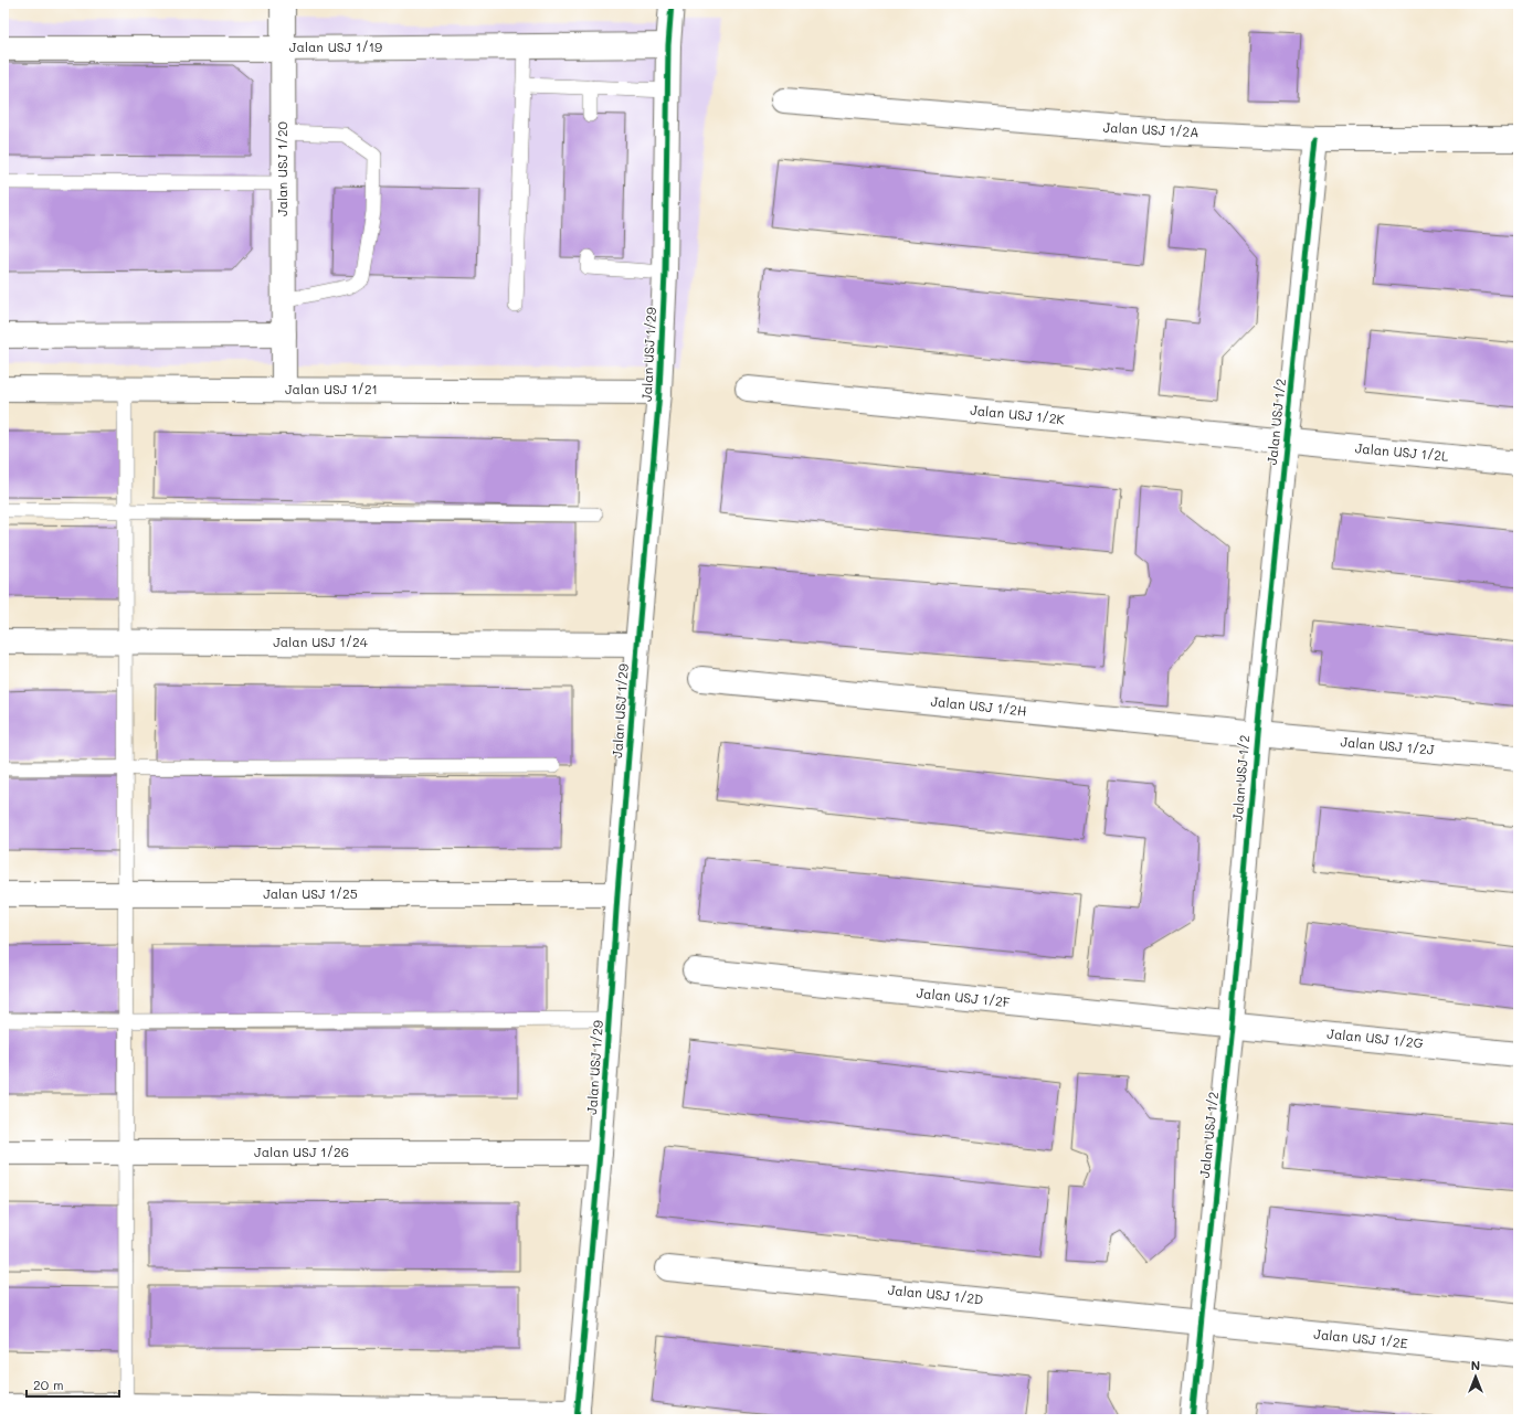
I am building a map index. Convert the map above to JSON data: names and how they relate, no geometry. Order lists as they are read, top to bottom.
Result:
{
  "streets": {
    "street": [
      "Jalan USJ 1/19",
      "Jalan USJ 1/2A",
      "Jalan USJ 1/20",
      "Jalan USJ 1/29",
      "Jalan USJ 1/21",
      "Jalan USJ 1/2K",
      "Jalan USJ 1/2",
      "Jalan USJ 1/2L",
      "Jalan USJ 1/24",
      "Jalan USJ 1/2H",
      "Jalan USJ 1/2J",
      "Jalan USJ 1/25",
      "Jalan USJ 1/2F",
      "Jalan USJ 1/2G",
      "Jalan USJ 1/26",
      "Jalan USJ 1/2D",
      "Jalan USJ 1/2E"
    ]
  },
  "crossings": [
    ["Jalan USJ 1/19", "Jalan USJ 1/20"],
    ["Jalan USJ 1/19", "Jalan USJ 1/29"],
    ["Jalan USJ 1/2A", "Jalan USJ 1/2"],
    ["Jalan USJ 1/20", "Jalan USJ 1/21"],
    ["Jalan USJ 1/29", "Jalan USJ 1/21"],
    ["Jalan USJ 1/29", "Jalan USJ 1/24"],
    ["Jalan USJ 1/29", "Jalan USJ 1/25"],
    ["Jalan USJ 1/29", "Jalan USJ 1/26"],
    ["Jalan USJ 1/2K", "Jalan USJ 1/2"],
    ["Jalan USJ 1/2K", "Jalan USJ 1/2L"],
    ["Jalan USJ 1/2", "Jalan USJ 1/2L"],
    ["Jalan USJ 1/2", "Jalan USJ 1/2H"],
    ["Jalan USJ 1/2", "Jalan USJ 1/2J"],
    ["Jalan USJ 1/2", "Jalan USJ 1/2F"],
    ["Jalan USJ 1/2", "Jalan USJ 1/2G"],
    ["Jalan USJ 1/2", "Jalan USJ 1/2D"],
    ["Jalan USJ 1/2", "Jalan USJ 1/2E"],
    ["Jalan USJ 1/2H", "Jalan USJ 1/2J"],
    ["Jalan USJ 1/2F", "Jalan USJ 1/2G"],
    ["Jalan USJ 1/2D", "Jalan USJ 1/2E"]
  ],
  "scale_bar": "20 m",
  "north": "top"
}
